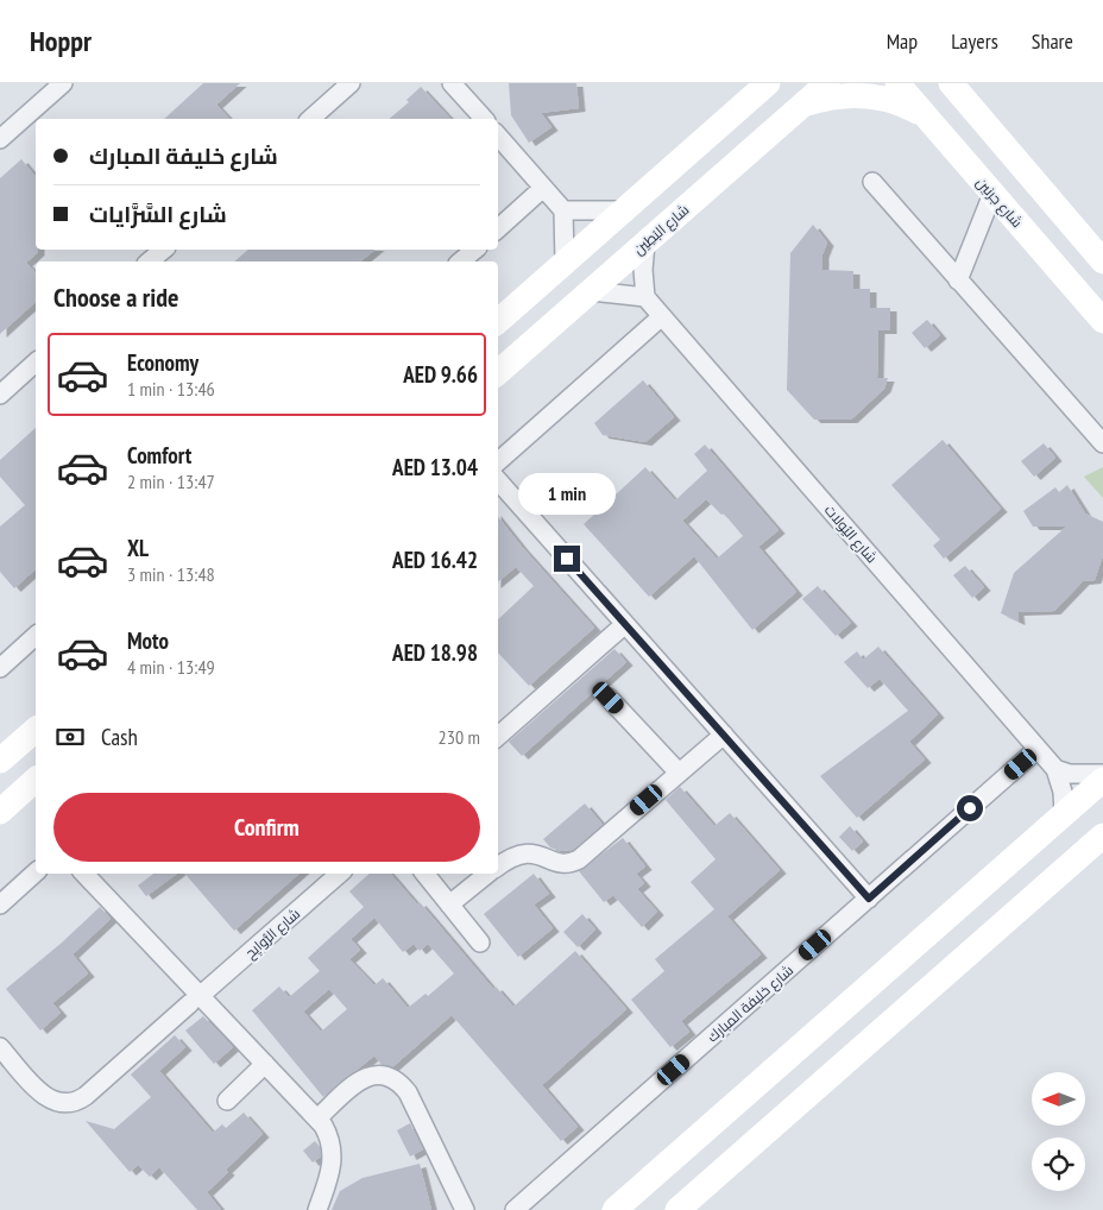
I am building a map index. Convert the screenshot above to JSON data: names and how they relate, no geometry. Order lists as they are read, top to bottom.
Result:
{
  "streets": {
    "main road": ["شارع جرنين", "شارع البَطِين"],
    "street": ["شارع اليُولات", "شارع الرُّوايِح", "شارع خليفة المبارك"]
  },
  "crossings": [
    ["شارع اليُولات", "شارع خليفة المبارك"]
  ],
  "north": "left",
  "page": {
    "header": "Hoppr",
    "nav": ["Map", "Layers", "Share"],
    "banner": ["شارع خليفة المبارك", "شارع السَّرَّايات"],
    "heading": "Choose a ride",
    "list": [
      {
        "name": "Economy",
        "note": "1 min · 13:46",
        "value": "AED 9.66"
      },
      {
        "name": "Comfort",
        "note": "2 min · 13:47",
        "value": "AED 13.04"
      },
      {
        "name": "XL",
        "note": "3 min · 13:48",
        "value": "AED 16.42"
      },
      {
        "name": "Moto",
        "note": "4 min · 13:49",
        "value": "AED 18.98"
      }
    ],
    "bubble": "1 min",
    "pay": ["Cash", "230 m"],
    "buttons": "Confirm"
  }
}
